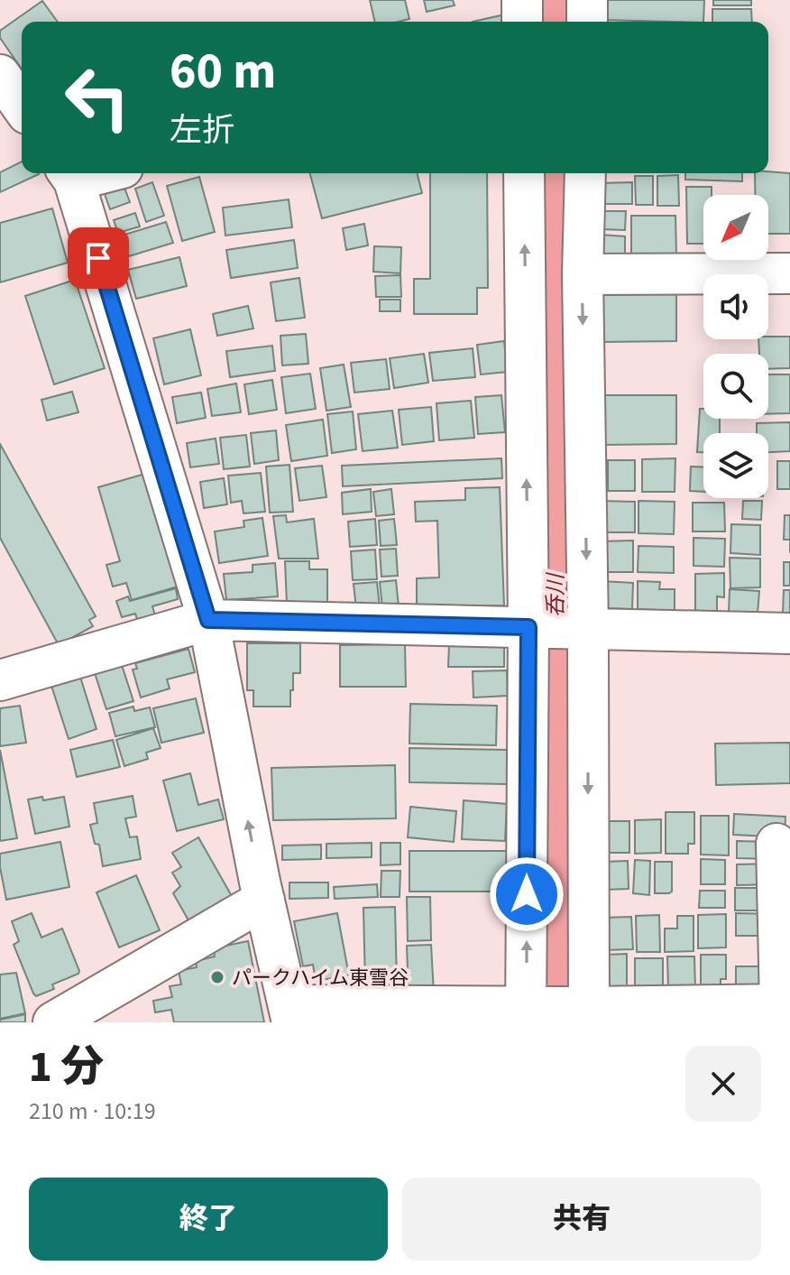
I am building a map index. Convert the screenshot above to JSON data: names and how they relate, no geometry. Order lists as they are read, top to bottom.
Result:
{
  "water": ["呑川"],
  "places": ["パークハイム東雪谷"],
  "north": "bottom left",
  "page": {
    "turn": ["60 m", "左折"],
    "heading": ["1 分", "210 m · 10:19"],
    "buttons": ["終了", "共有"]
  }
}
